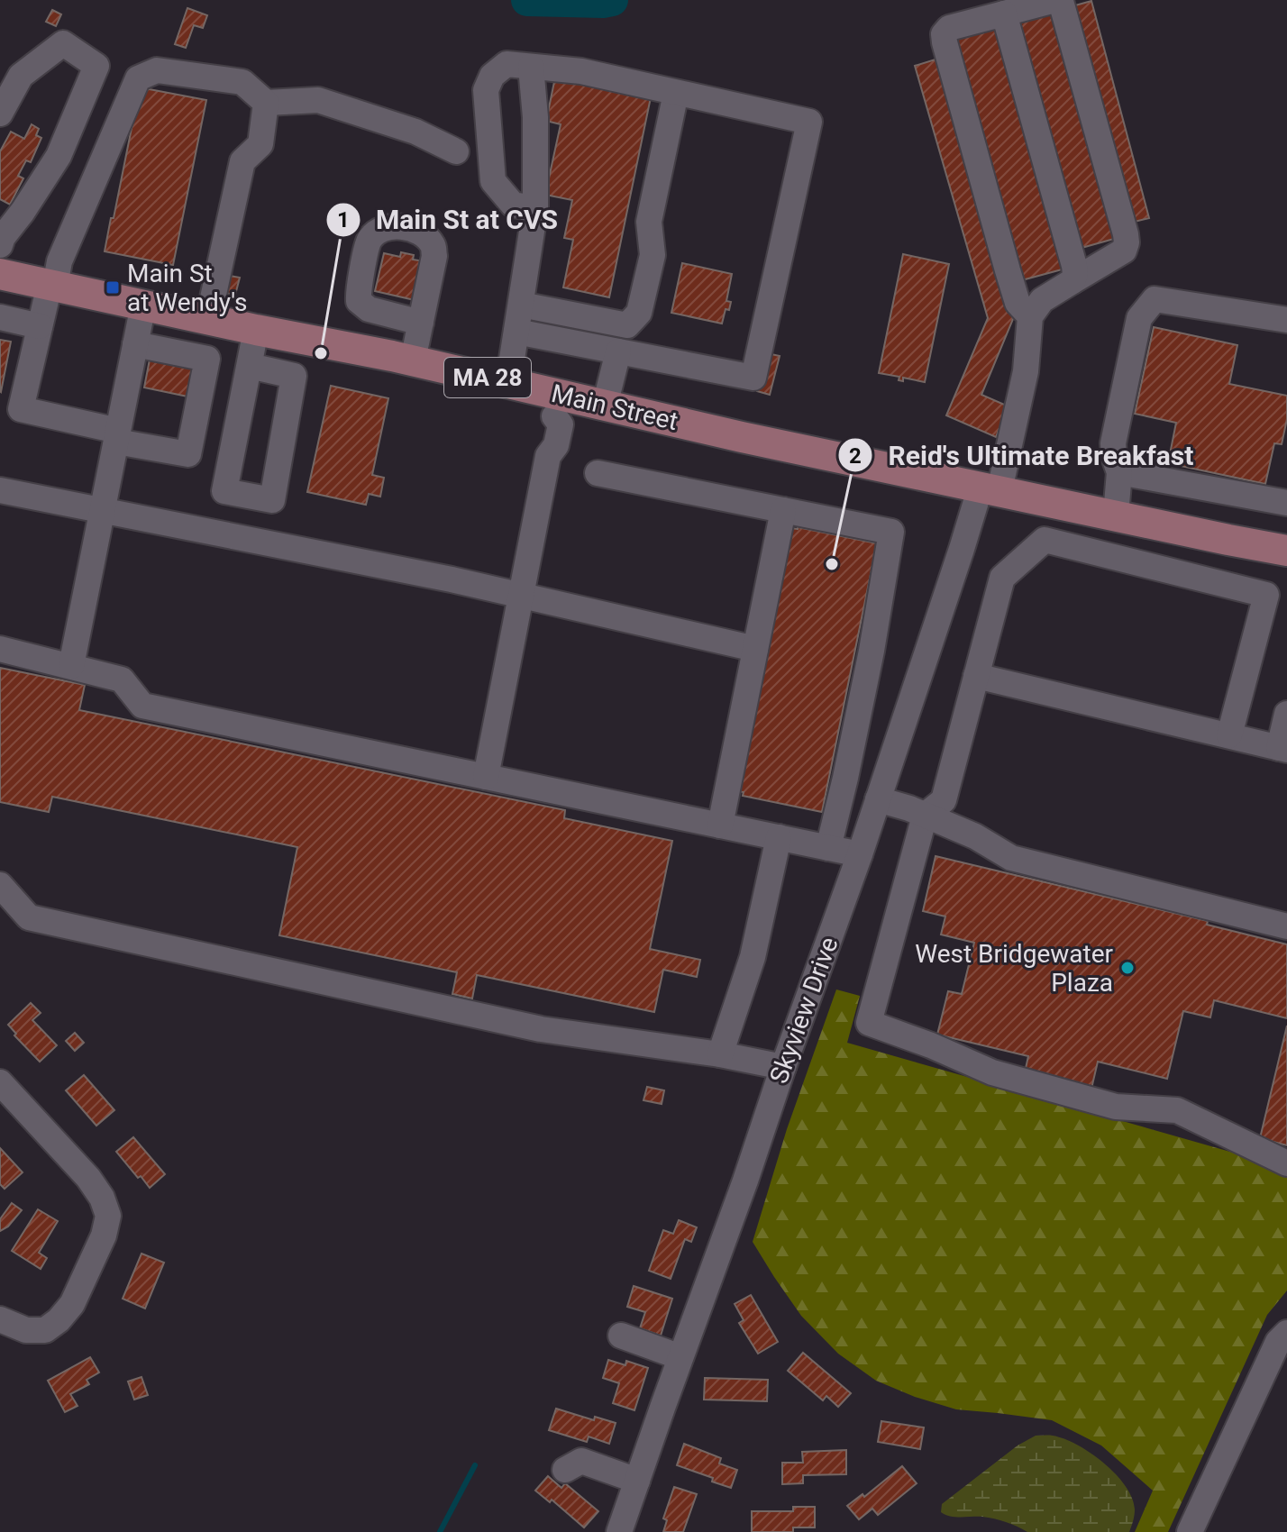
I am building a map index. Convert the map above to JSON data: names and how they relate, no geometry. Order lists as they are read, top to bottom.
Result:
{
  "streets": {
    "main road": ["MA 28", "Main Street"],
    "street": ["Skyview Drive"]
  },
  "crossings": [
    ["Main Street", "Skyview Drive"]
  ],
  "places": {
    "transit": ["Main St at Wendy's"],
    "other": ["Main St at CVS", "Reid's Ultimate Breakfast", "West Bridgewater Plaza"]
  }
}
